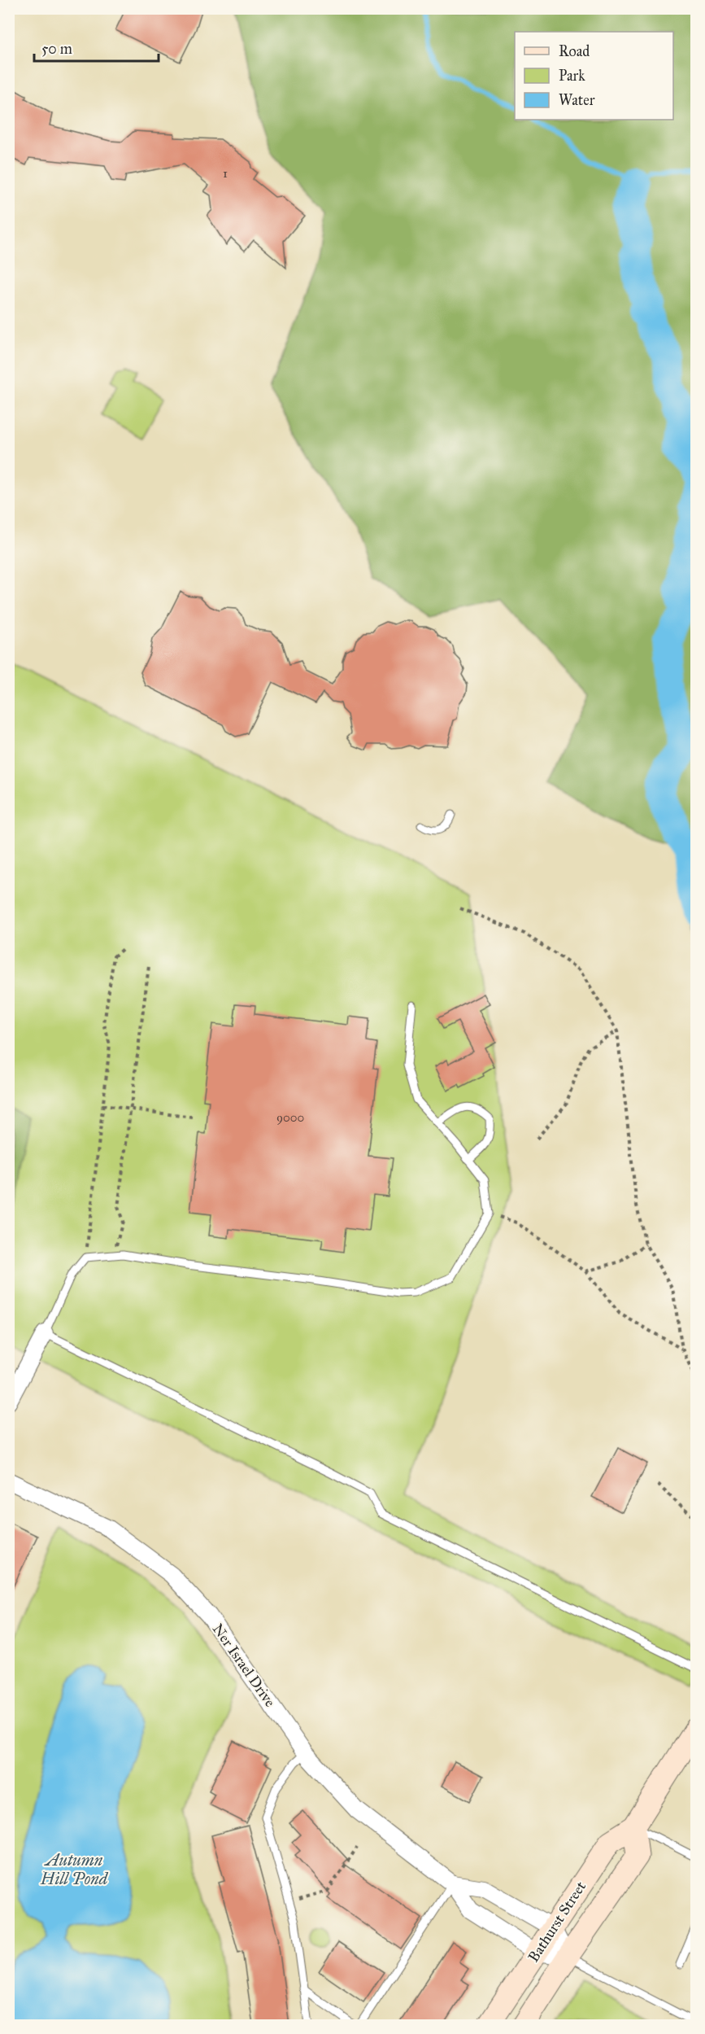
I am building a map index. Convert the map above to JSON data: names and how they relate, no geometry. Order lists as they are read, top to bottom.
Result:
{
  "streets": {
    "main road": ["Bathurst Street"],
    "street": ["Ner Israel Drive"]
  },
  "crossings": [
    ["Ner Israel Drive", "Bathurst Street"]
  ],
  "water": ["Autumn Hill Pond"],
  "house_numbers": ["1", "9000"],
  "legend": ["Road", "Park", "Water"],
  "scale_bar": "50 m"
}
